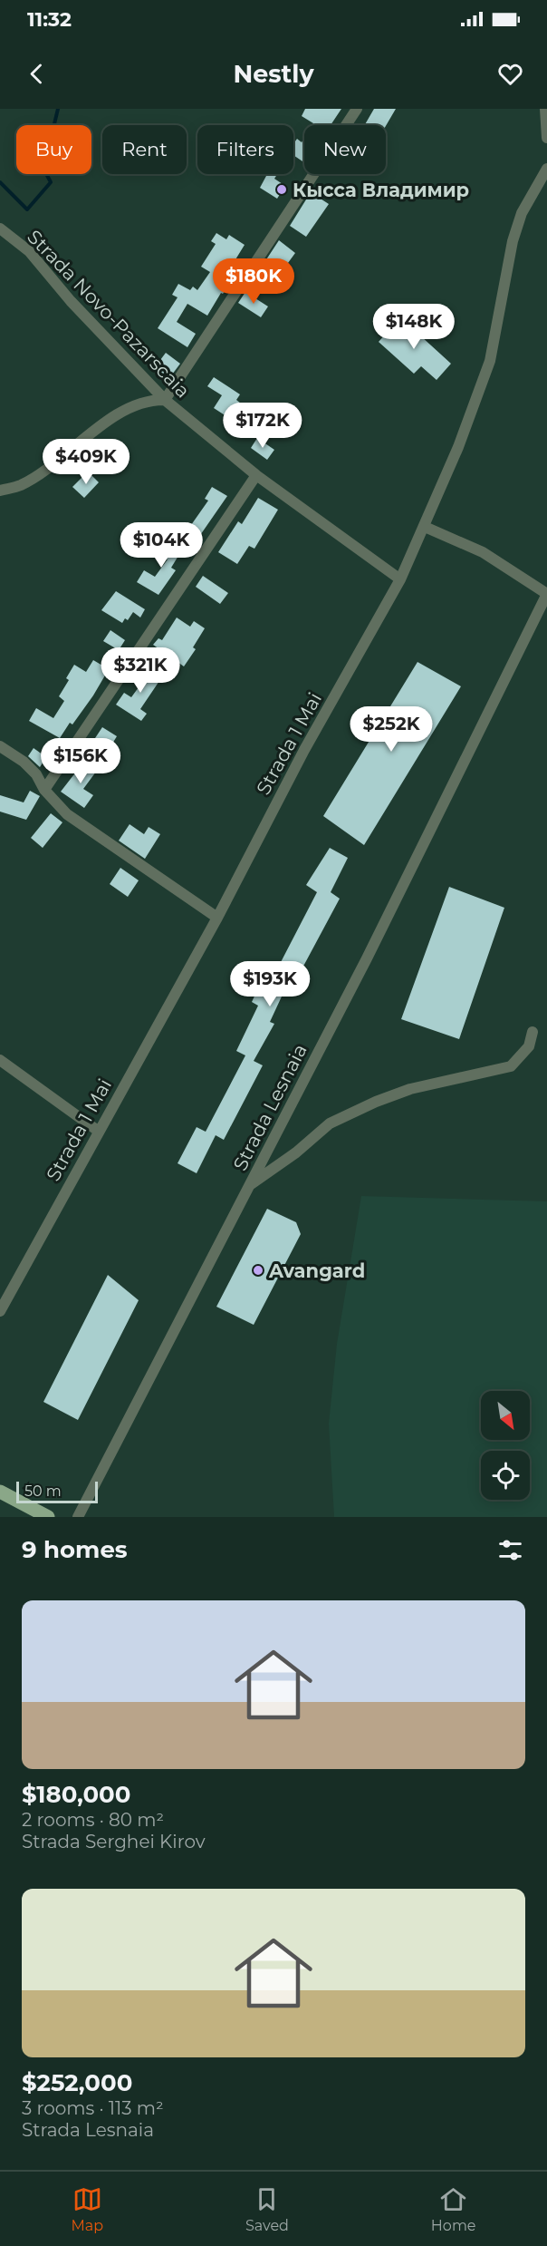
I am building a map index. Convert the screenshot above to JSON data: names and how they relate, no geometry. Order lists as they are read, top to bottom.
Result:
{
  "streets": {
    "street": ["Strada Novo-Pazarscaia", "Strada 1 Mai", "Strada Lesnaia"]
  },
  "crossings": [
    ["Strada Novo-Pazarscaia", "Strada 1 Mai"]
  ],
  "places": ["Кысса Владимир", "Avangard"],
  "scale_bar": "50 m",
  "north": "bottom right",
  "page": {
    "status": "11:32",
    "header": "Nestly",
    "chip": [
      "Buy",
      "Rent",
      "Filters",
      "New"
    ],
    "price": [
      "$180K",
      "$148K",
      "$172K",
      "$409K",
      "$104K",
      "$321K",
      "$252K",
      "$156K",
      "$193K"
    ],
    "scale": "50 m",
    "heading": "9 homes",
    "list": [
      {
        "name": "$180,000",
        "note": "2 rooms · 80 m² · Strada Serghei Kirov"
      },
      {
        "name": "$252,000",
        "note": "3 rooms · 113 m² · Strada Lesnaia"
      }
    ],
    "tabs": ["Map", "Saved", "Home"]
  }
}
